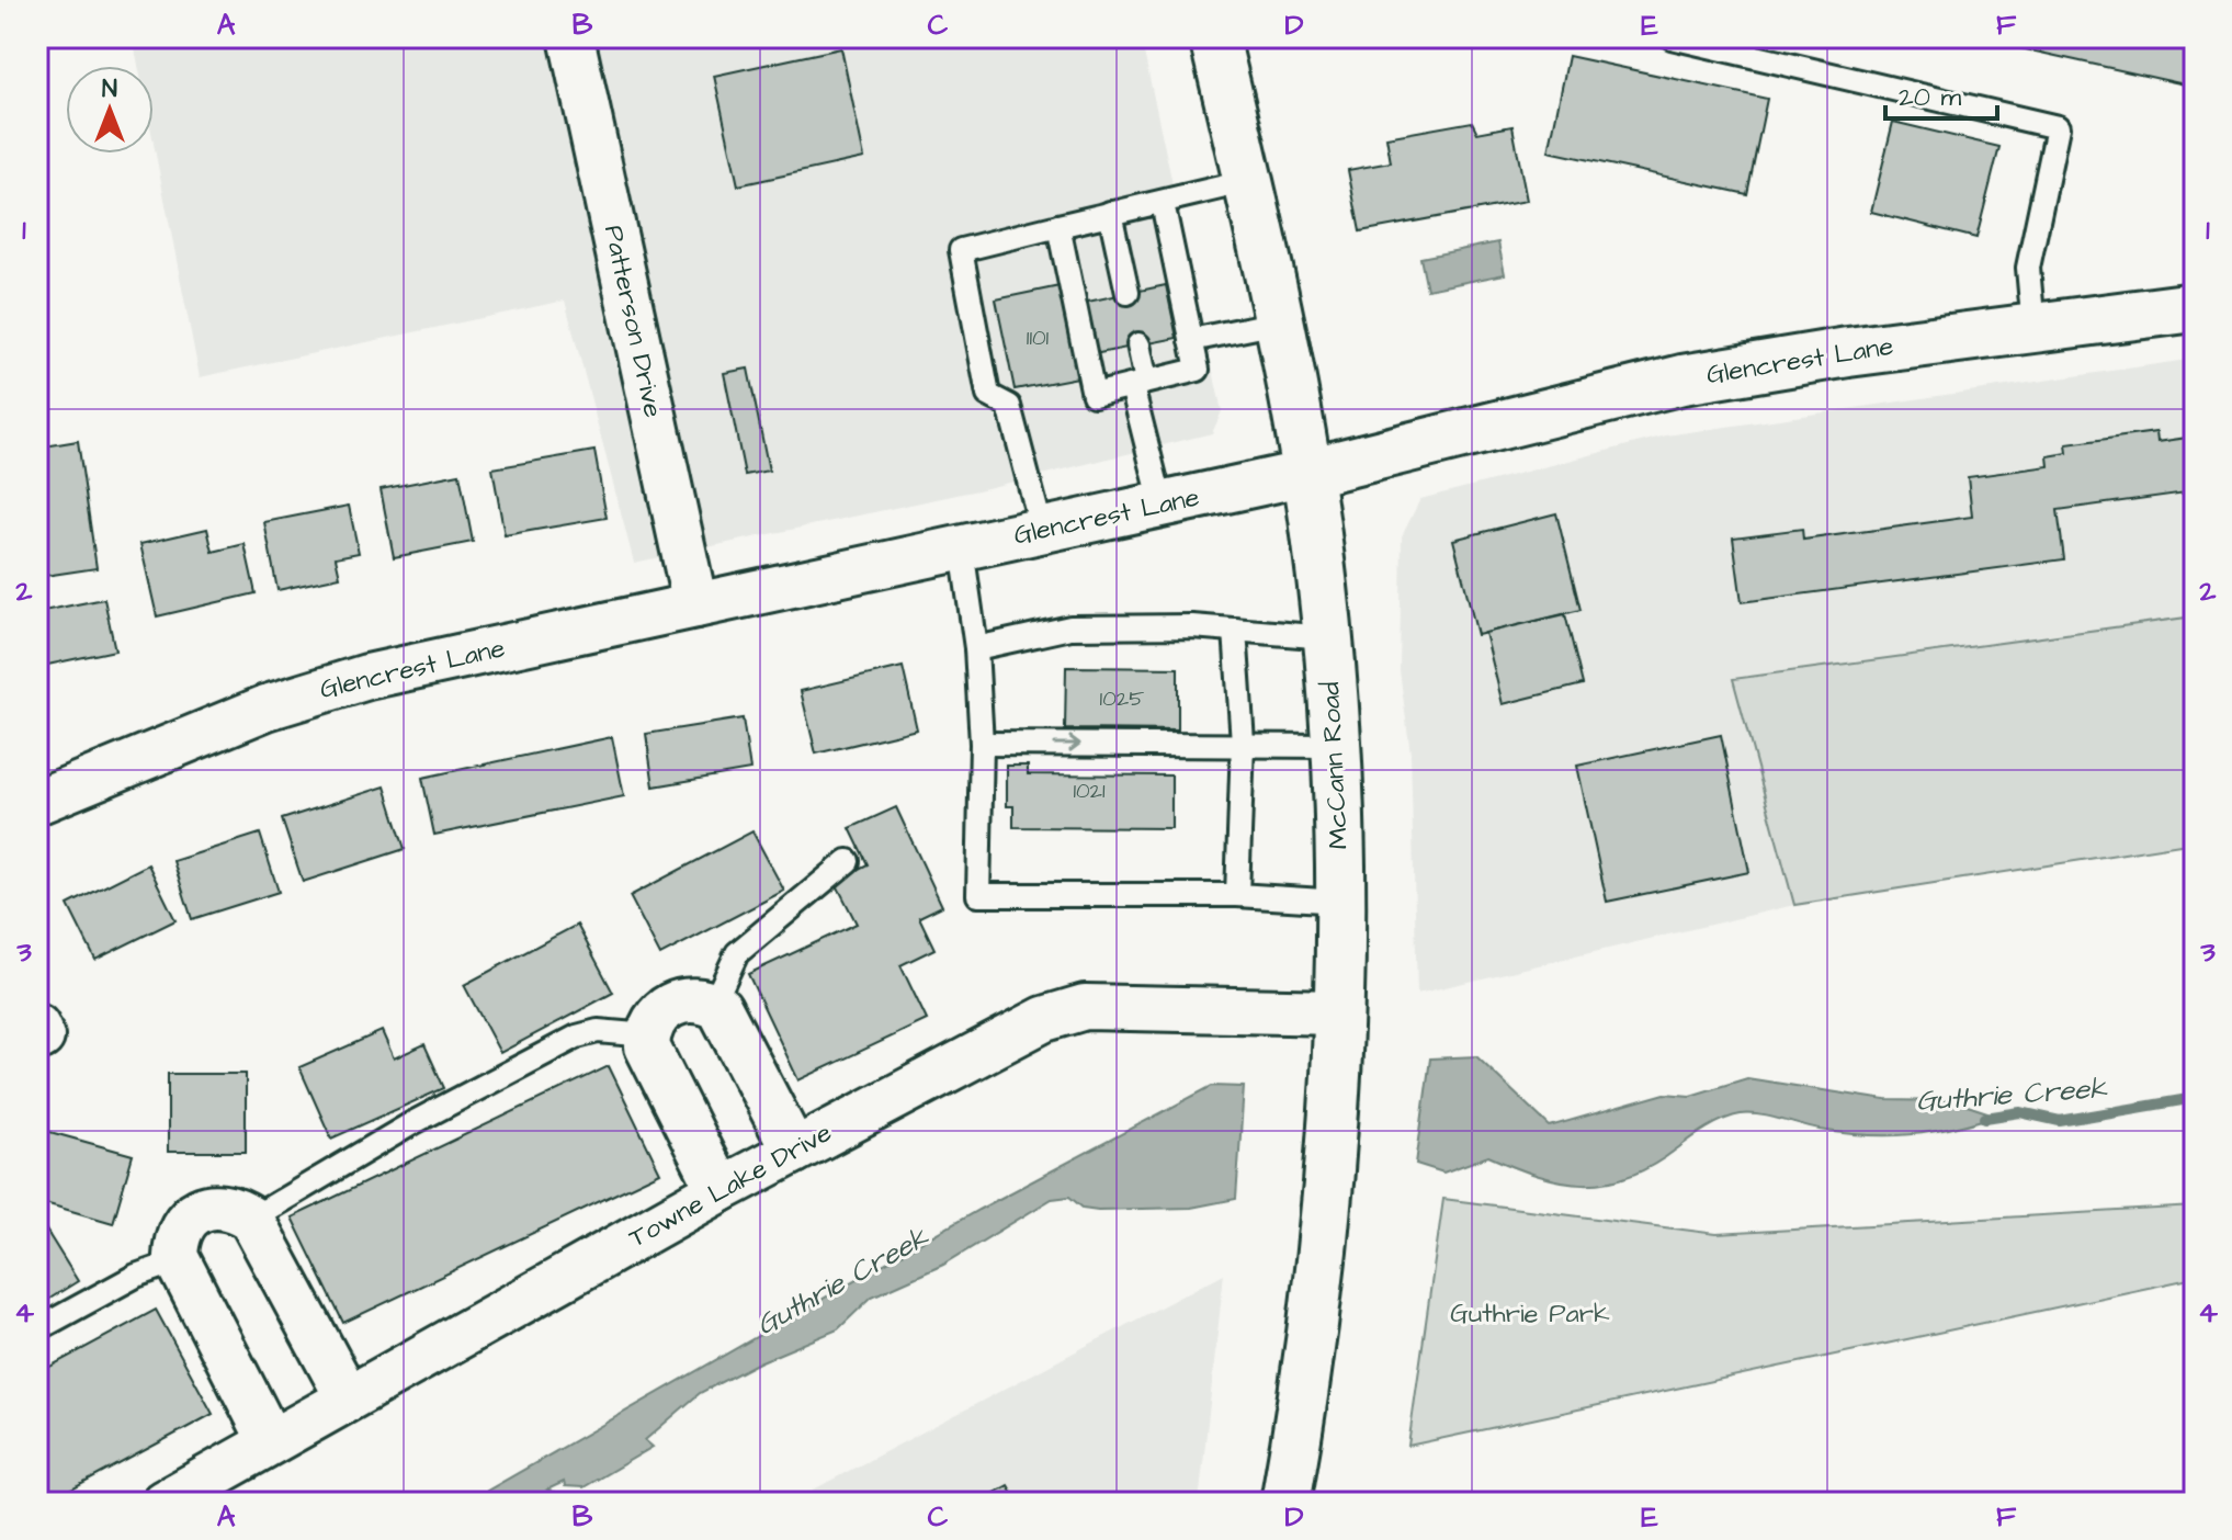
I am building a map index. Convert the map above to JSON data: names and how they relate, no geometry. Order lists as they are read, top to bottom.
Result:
{
  "streets": {
    "main road": ["Glencrest Lane", "McCann Road"],
    "street": ["Patterson Drive", "Towne Lake Drive"]
  },
  "crossings": [
    ["Patterson Drive", "Glencrest Lane"],
    ["Glencrest Lane", "McCann Road"],
    ["McCann Road", "Towne Lake Drive"]
  ],
  "water": ["Guthrie Creek"],
  "parks": ["Guthrie Park"],
  "house_numbers": ["1101", "1025", "1021"],
  "scale_bar": "20 m",
  "north": "top",
  "grid": {
    "columns": [
      "A",
      "B",
      "C",
      "D",
      "E",
      "F"
    ],
    "rows": [
      "1",
      "2",
      "3",
      "4"
    ]
  }
}
